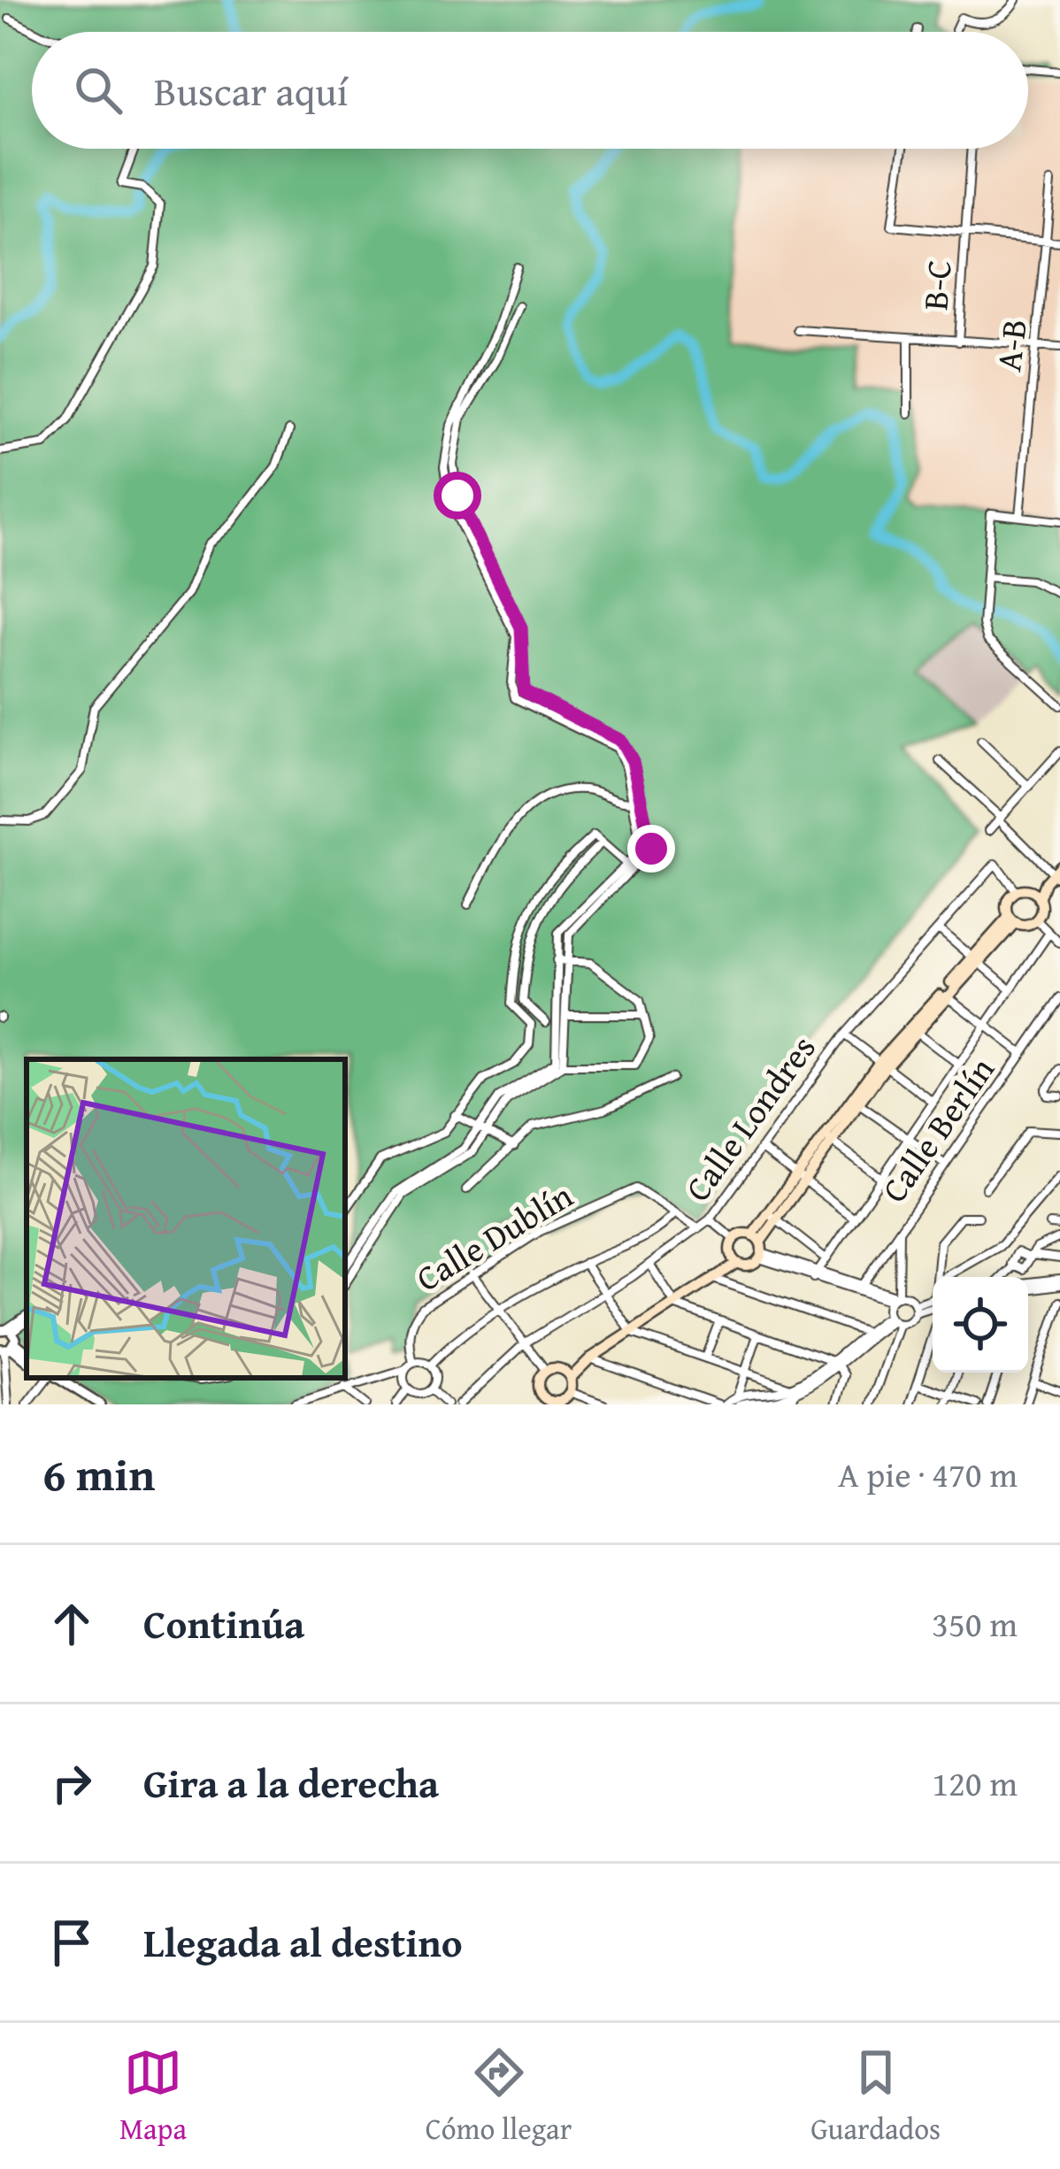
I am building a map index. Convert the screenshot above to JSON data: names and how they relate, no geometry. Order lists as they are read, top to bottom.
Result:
{
  "streets": {
    "street": [
      "B-C",
      "A-B",
      "Calle Londres",
      "Calle Berlín",
      "Calle Dublín"
    ]
  },
  "crossings": [
    ["Calle Londres", "Calle Dublín"]
  ],
  "page": {
    "search": "Buscar aquí",
    "heading": ["6 min", "A pie · 470 m"],
    "list": [
      ["Continúa", "350 m"],
      ["Gira a la derecha", "120 m"],
      "Llegada al destino"
    ],
    "nav": ["Mapa", "Cómo llegar", "Guardados"]
  }
}
